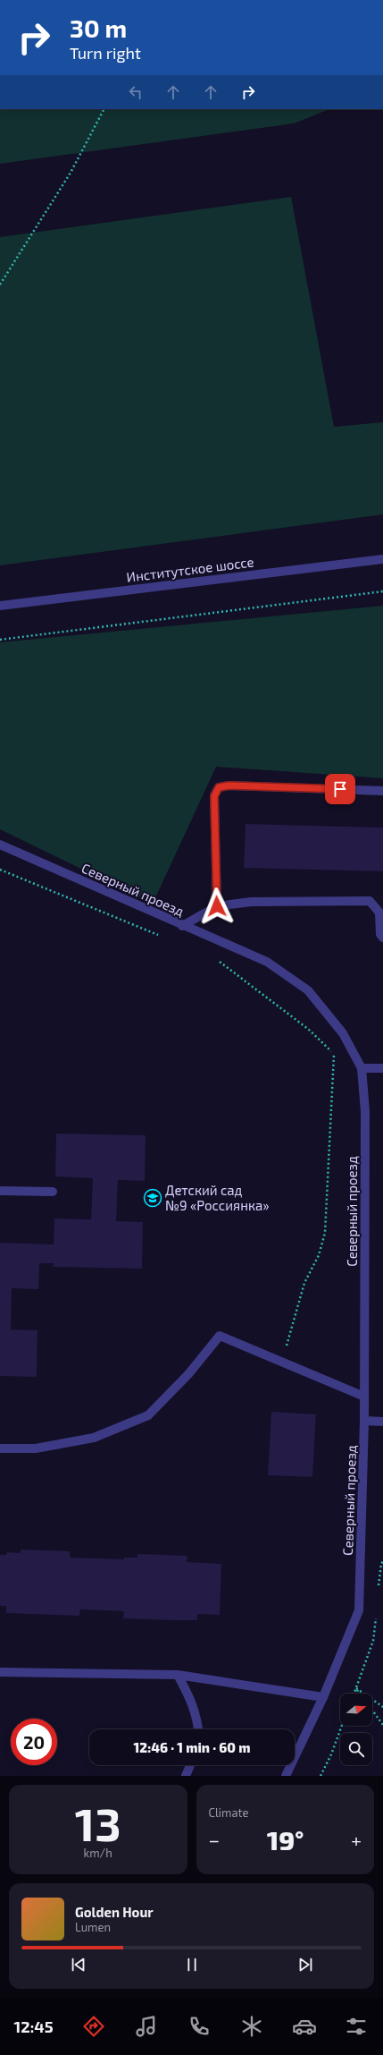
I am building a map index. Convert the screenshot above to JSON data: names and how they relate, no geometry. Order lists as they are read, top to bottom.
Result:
{
  "streets": {
    "street": ["Институтское шоссе", "Северный проезд"]
  },
  "places": {
    "school or university": ["Детcкий сад №9 «Россиянка»"]
  },
  "north": "right",
  "page": {
    "turn": ["30 m", "Turn right"],
    "limit": "20",
    "trip": "12:46 · 1 min · 60 m",
    "tile": [
      ["13", "km/h"],
      "Climate"
    ],
    "heat": ["−", "19°", "+"],
    "song": ["Golden Hour", "Lumen"],
    "tabs": "12:45"
  }
}
